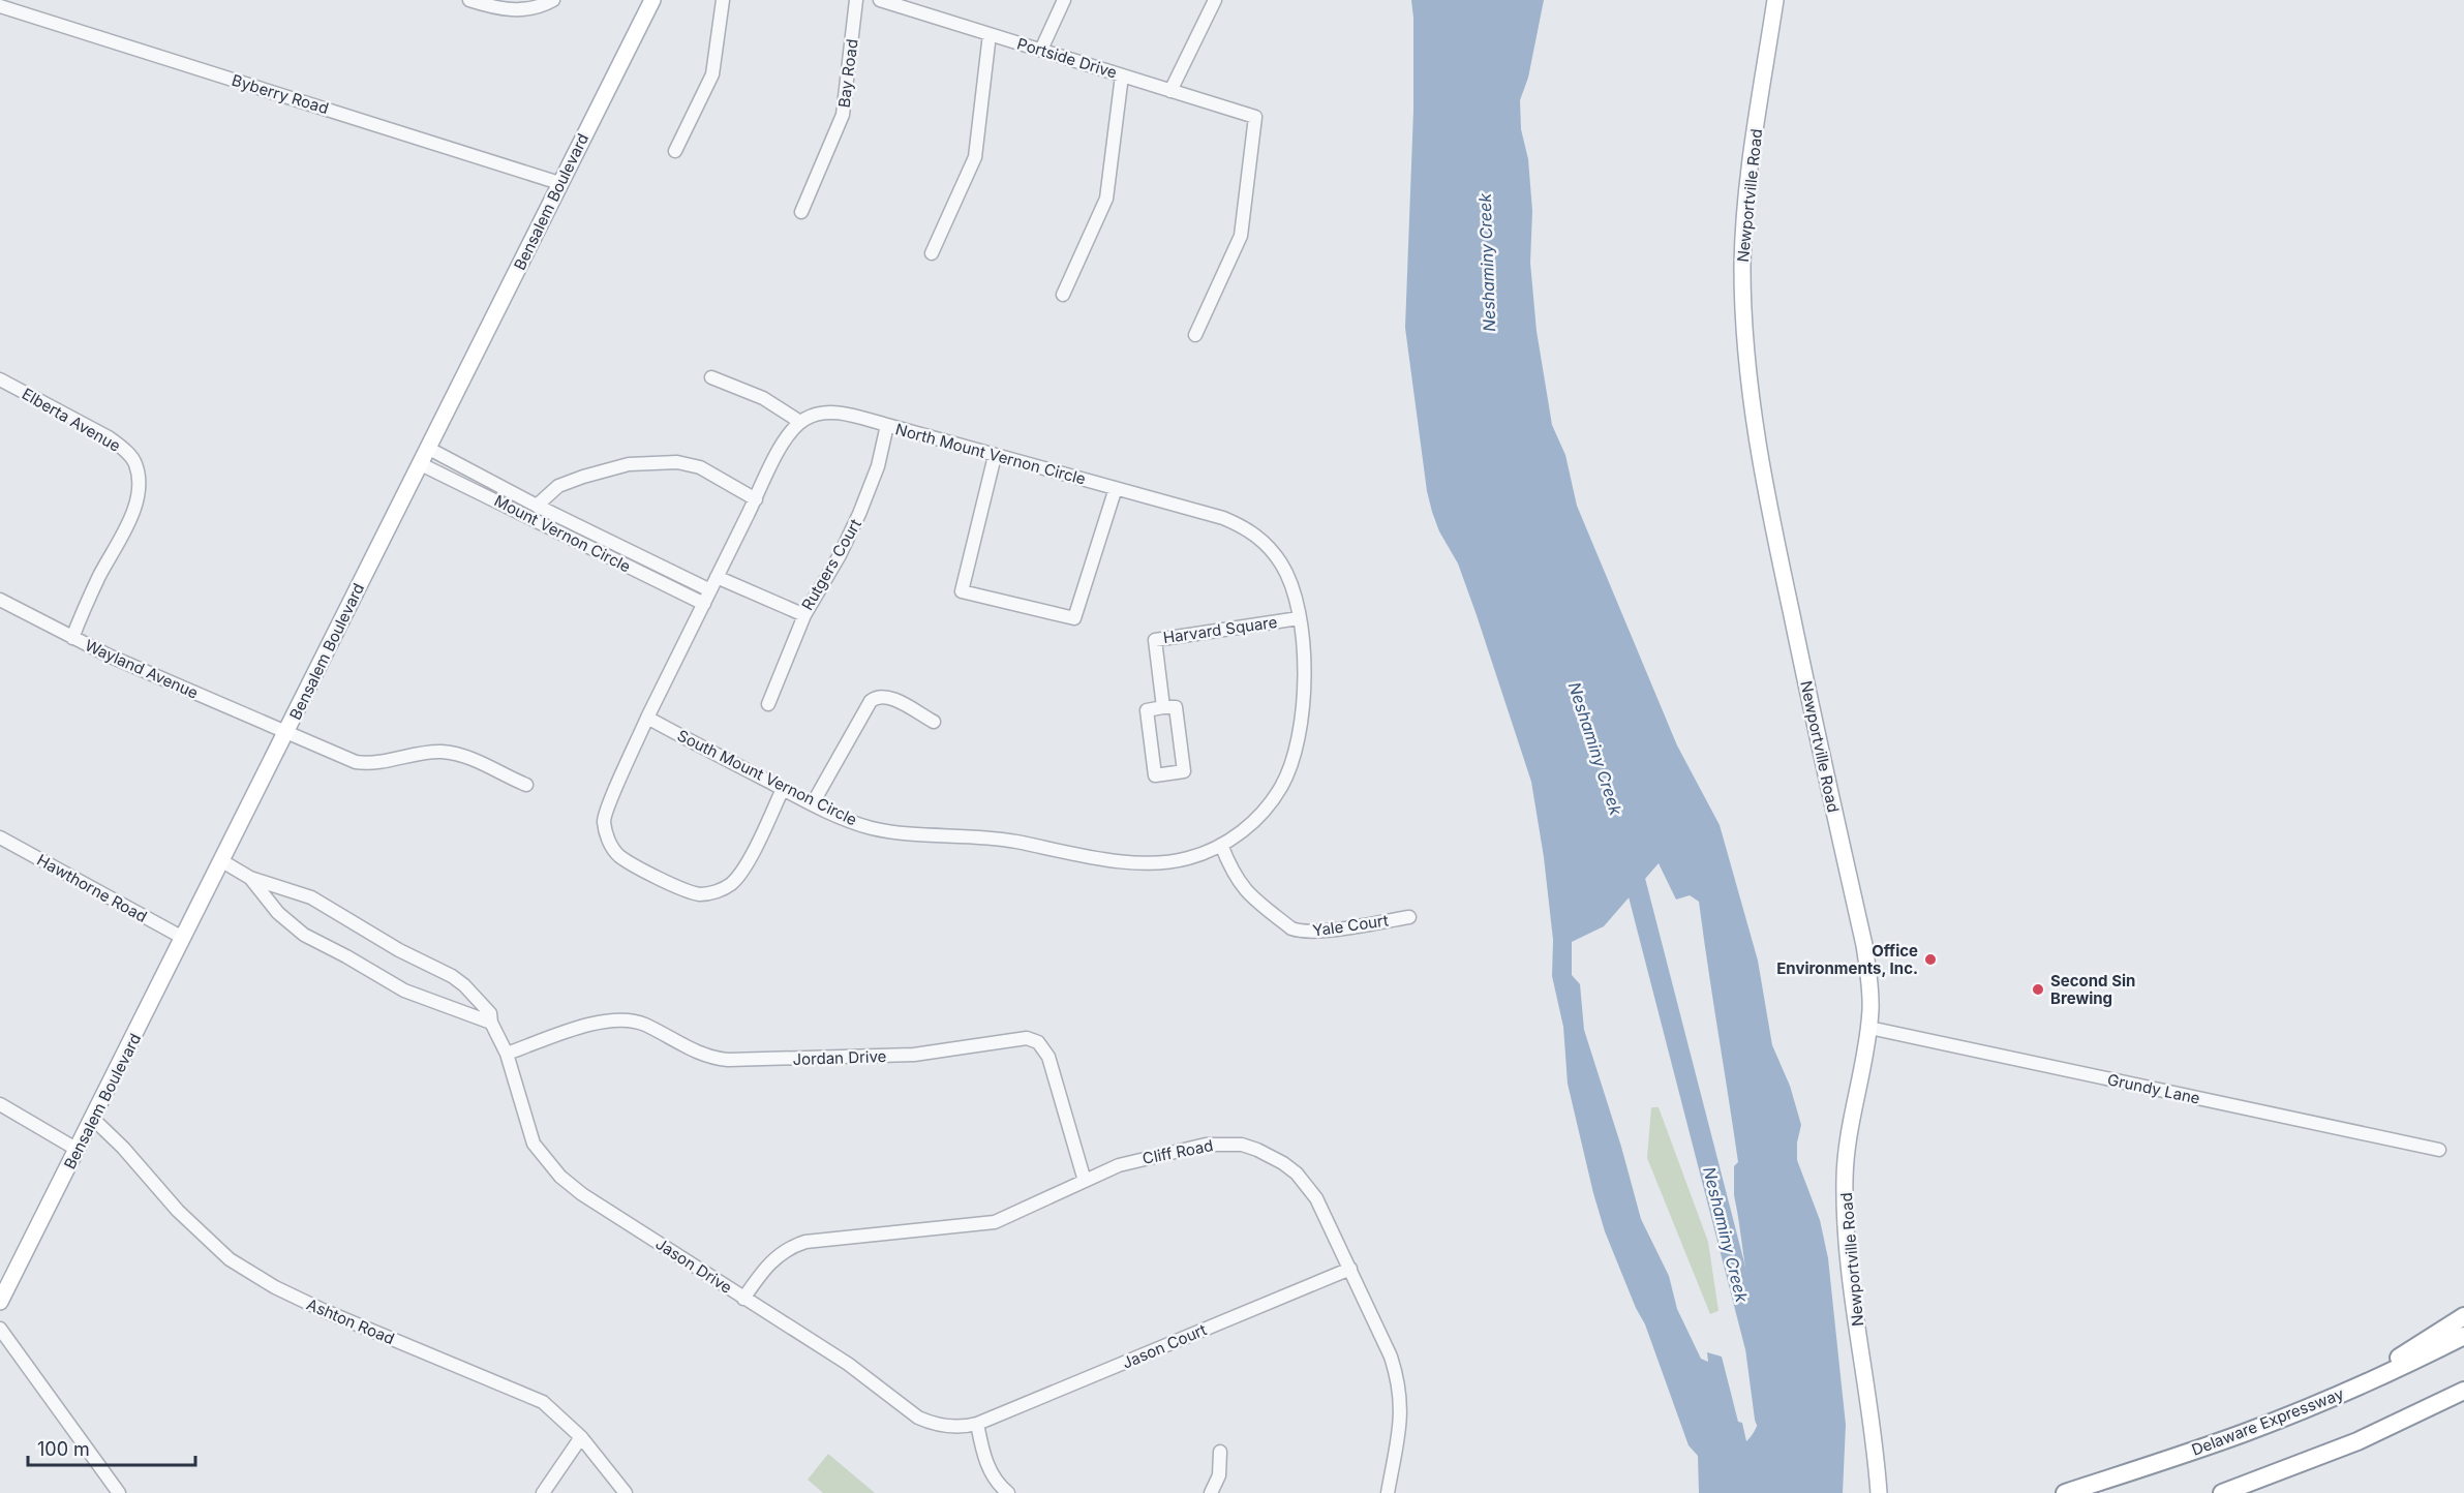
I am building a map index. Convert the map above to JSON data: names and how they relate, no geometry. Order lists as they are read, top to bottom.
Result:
{
  "streets": {
    "highway": ["Delaware Expressway"],
    "main road": ["Newportville Road", "Bensalem Boulevard"],
    "street": [
      "Portside Drive",
      "Bay Road",
      "Byberry Road",
      "Elberta Avenue",
      "North Mount Vernon Circle",
      "Mount Vernon Circle",
      "Rutgers Court",
      "Harvard Square",
      "Wayland Avenue",
      "South Mount Vernon Circle",
      "Hawthorne Road",
      "Yale Court",
      "Jordan Drive",
      "Grundy Lane",
      "Cliff Road",
      "Jason Drive",
      "Ashton Road",
      "Jason Court"
    ]
  },
  "crossings": [
    ["Byberry Road", "Bensalem Boulevard"],
    ["Newportville Road", "Grundy Lane"],
    ["Bensalem Boulevard", "Mount Vernon Circle"],
    ["Bensalem Boulevard", "Wayland Avenue"],
    ["Bensalem Boulevard", "Hawthorne Road"],
    ["Bensalem Boulevard", "Jason Drive"],
    ["Bensalem Boulevard", "Ashton Road"],
    ["Elberta Avenue", "Wayland Avenue"],
    ["North Mount Vernon Circle", "Rutgers Court"],
    ["North Mount Vernon Circle", "Harvard Square"],
    ["North Mount Vernon Circle", "South Mount Vernon Circle"],
    ["Harvard Square", "South Mount Vernon Circle"],
    ["South Mount Vernon Circle", "Yale Court"],
    ["Jordan Drive", "Cliff Road"],
    ["Jordan Drive", "Jason Drive"],
    ["Cliff Road", "Jason Drive"],
    ["Cliff Road", "Jason Court"],
    ["Jason Drive", "Jason Court"]
  ],
  "water": ["Neshaminy Creek"],
  "places": ["Office Environments, Inc.", "Second Sin Brewing"],
  "scale_bar": "100 m"
}
